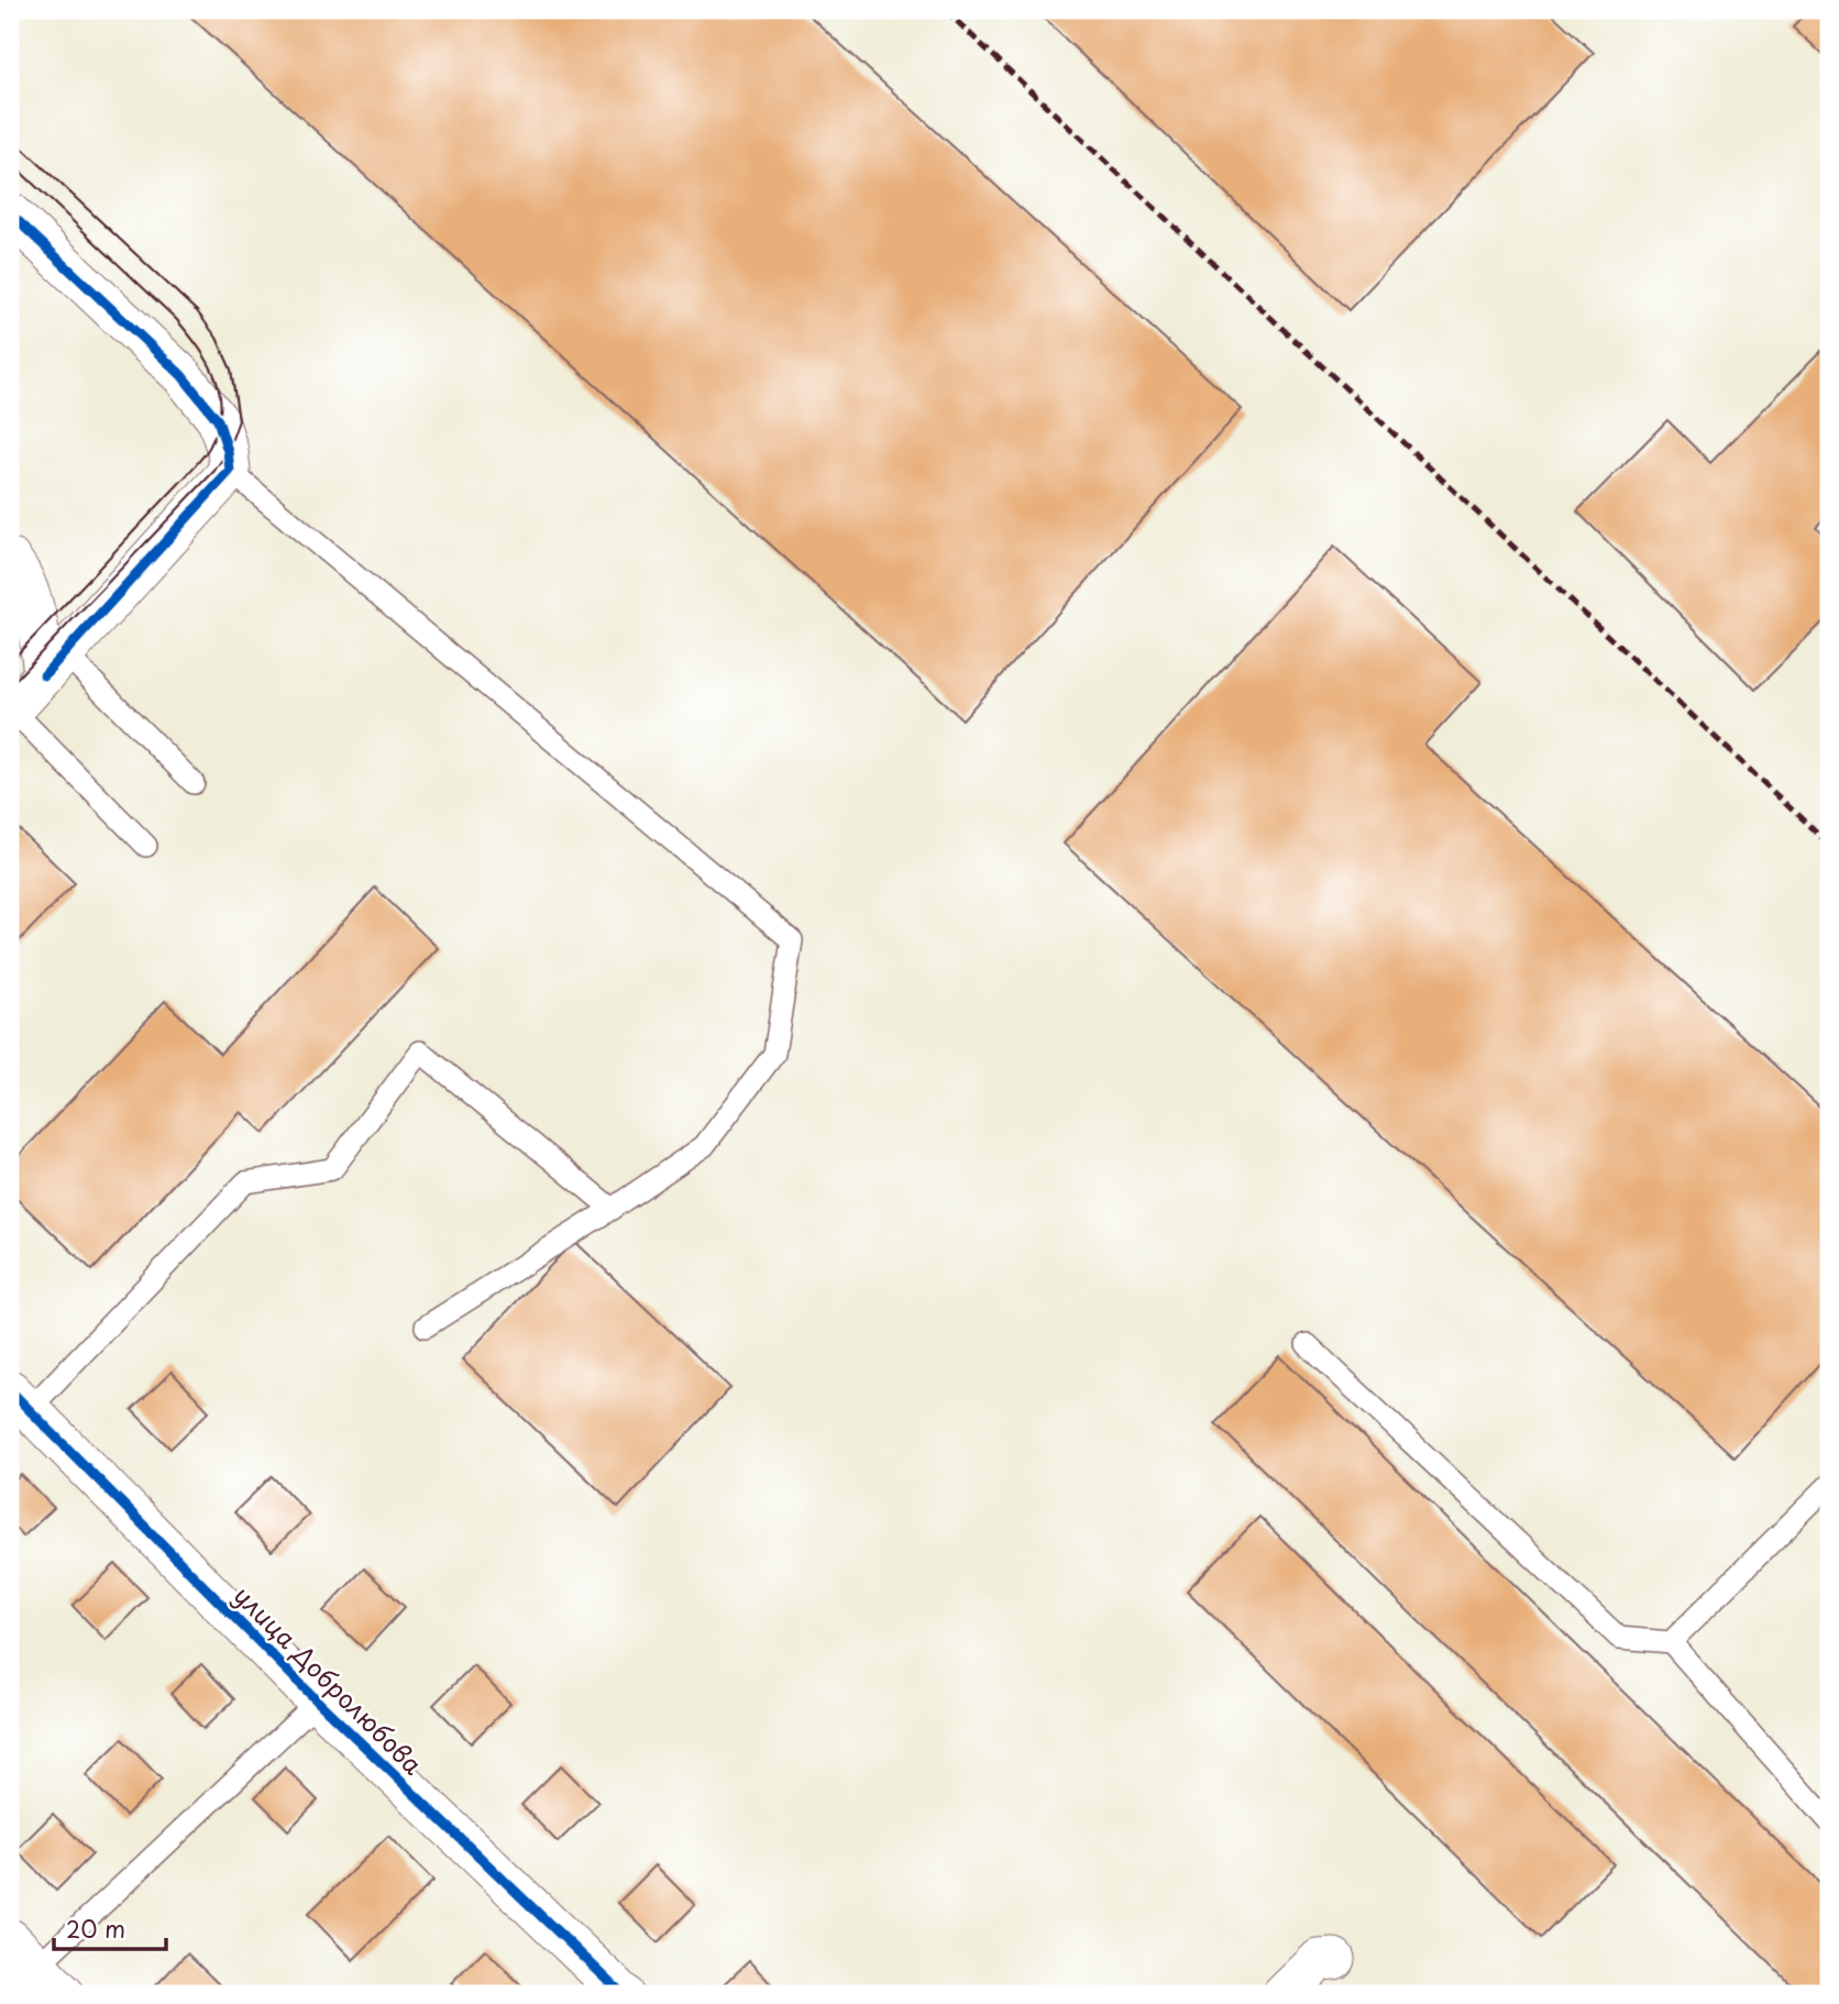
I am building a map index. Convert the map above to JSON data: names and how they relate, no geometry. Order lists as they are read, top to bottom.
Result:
{
  "streets": {
    "street": ["улица Добролюбова"]
  },
  "scale_bar": "20 m"
}
